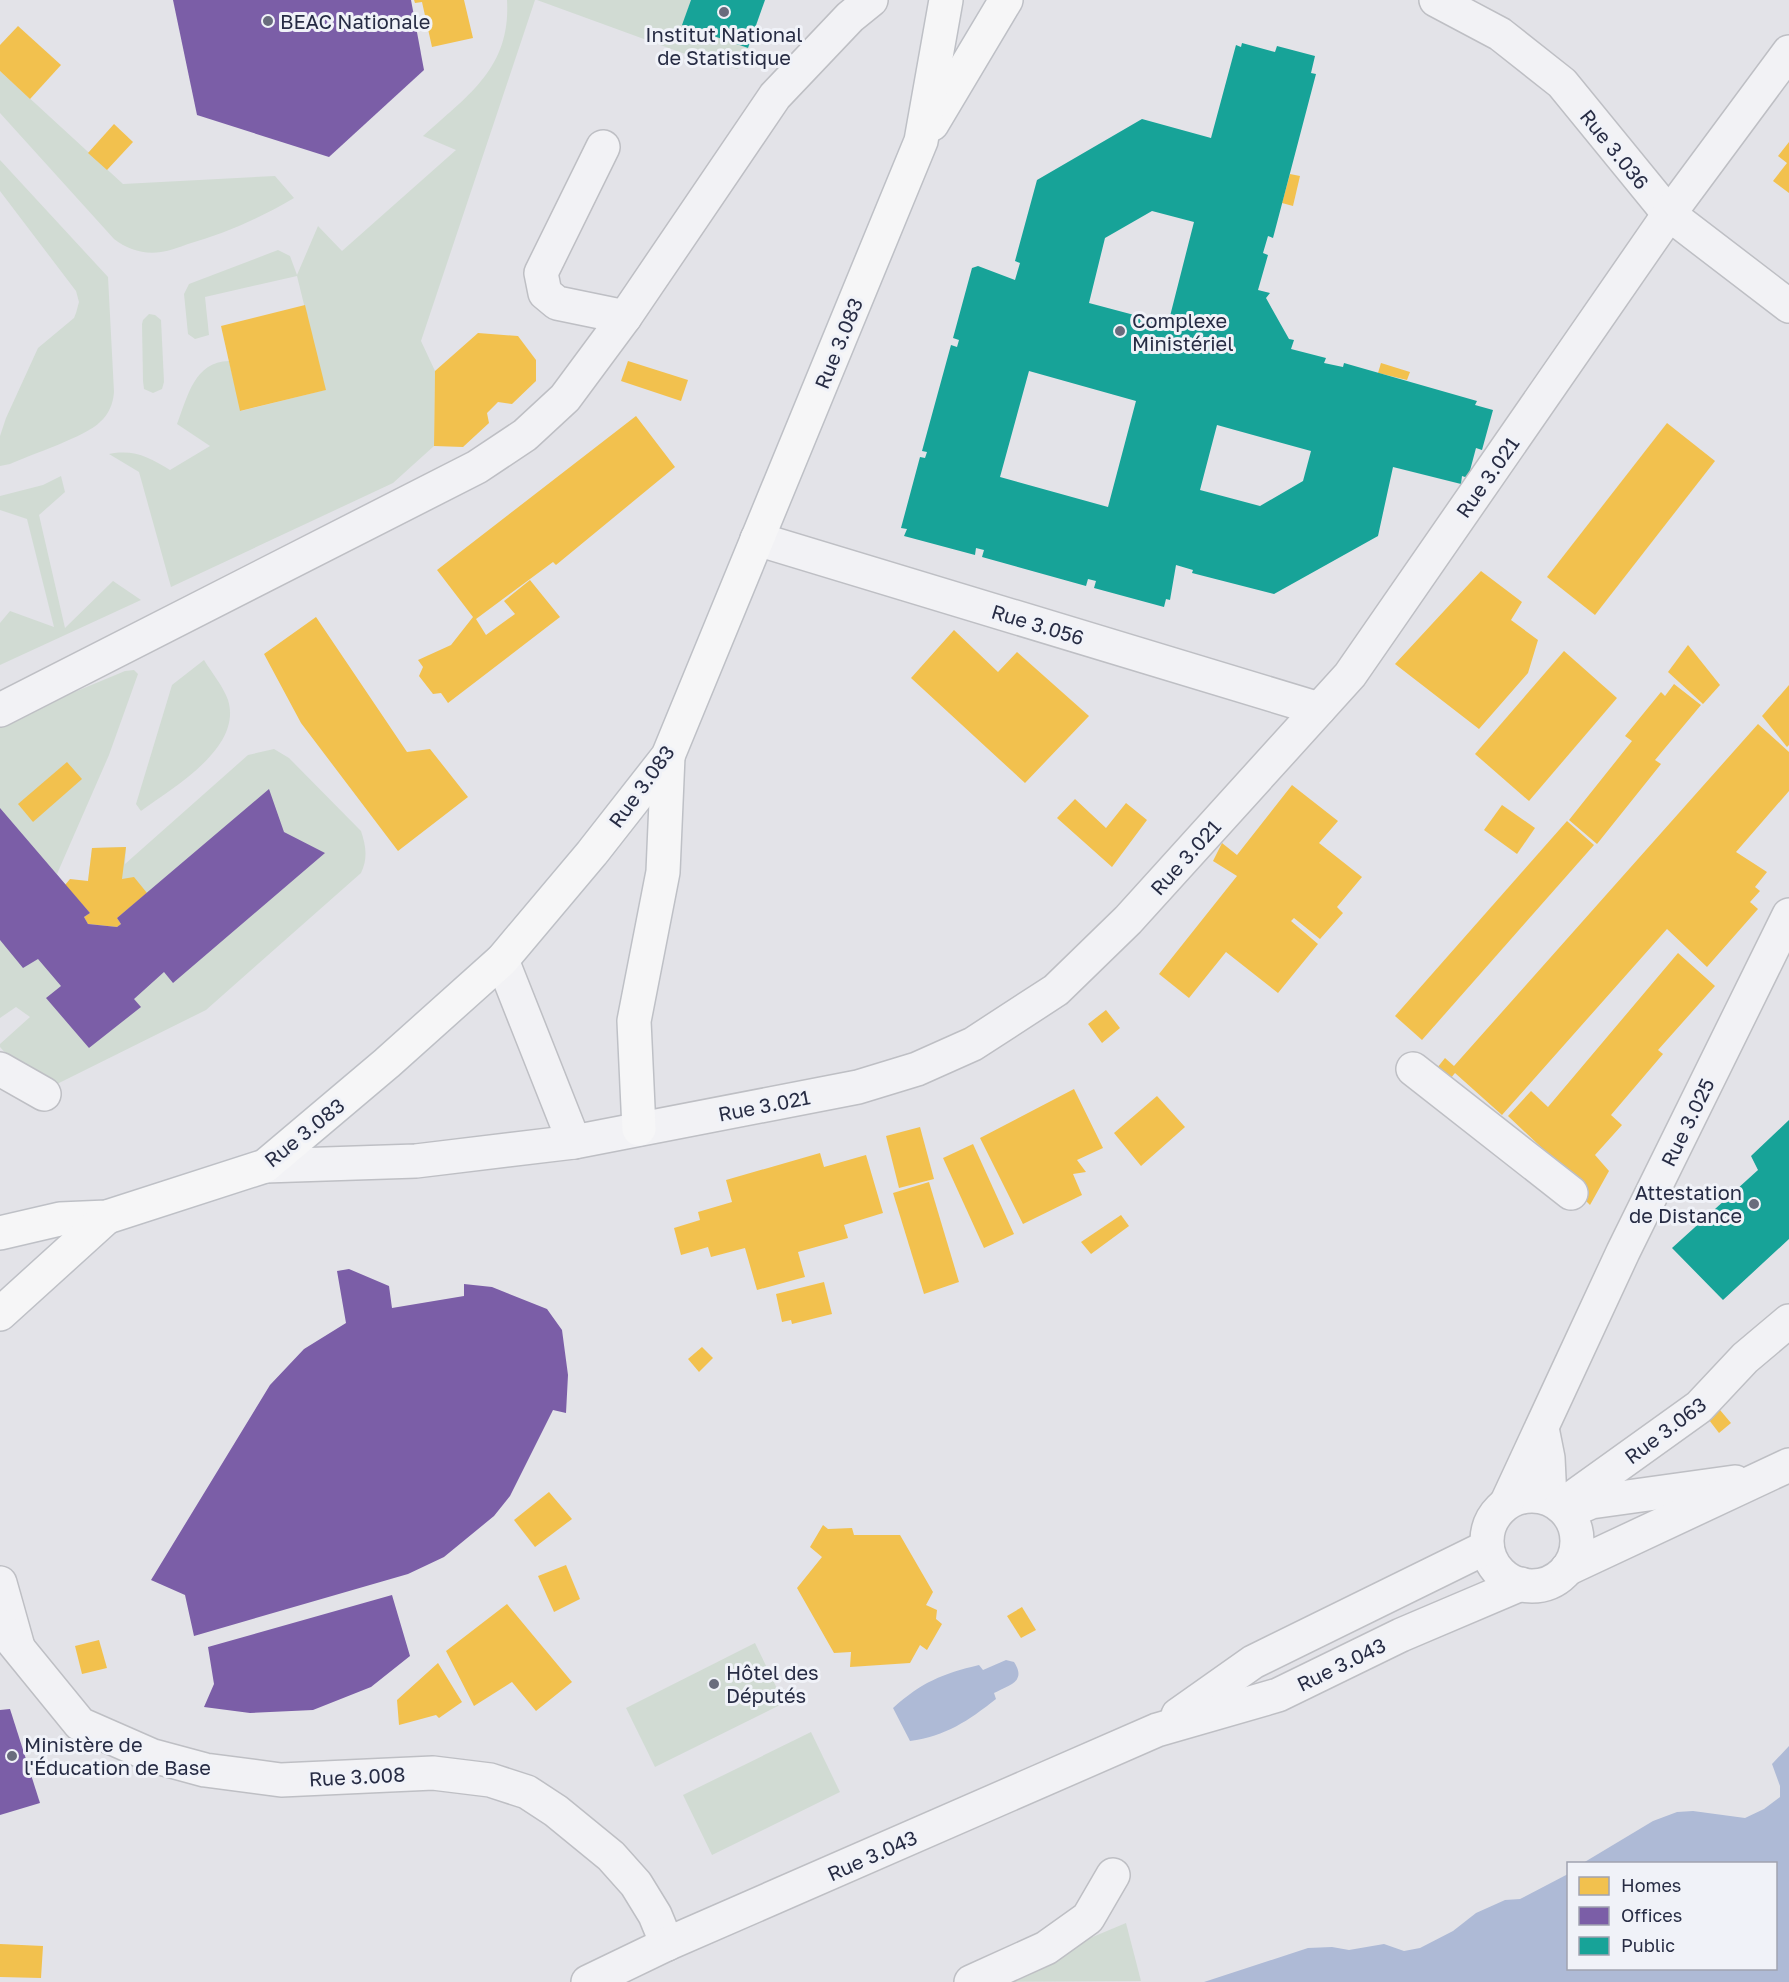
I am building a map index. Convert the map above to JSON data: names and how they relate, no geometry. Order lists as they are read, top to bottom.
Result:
{
  "streets": {
    "main road": ["Rue 3.083"],
    "street": [
      "Rue 3.036",
      "Rue 3.021",
      "Rue 3.056",
      "Rue 3.025",
      "Rue 3.063",
      "Rue 3.043",
      "Rue 3.008"
    ]
  },
  "crossings": [
    ["Rue 3.036", "Rue 3.021"],
    ["Rue 3.083", "Rue 3.021"],
    ["Rue 3.083", "Rue 3.056"],
    ["Rue 3.021", "Rue 3.056"],
    ["Rue 3.025", "Rue 3.063"],
    ["Rue 3.025", "Rue 3.043"],
    ["Rue 3.063", "Rue 3.043"],
    ["Rue 3.043", "Rue 3.008"]
  ],
  "places": [
    "Institut National de Statistique",
    "BEAC Nationale",
    "Complexe Ministériel",
    "Attestation de Distance",
    "Hôtel des Députés",
    "Ministère de l'Éducation de Base"
  ],
  "legend": ["Homes", "Offices", "Public"]
}
